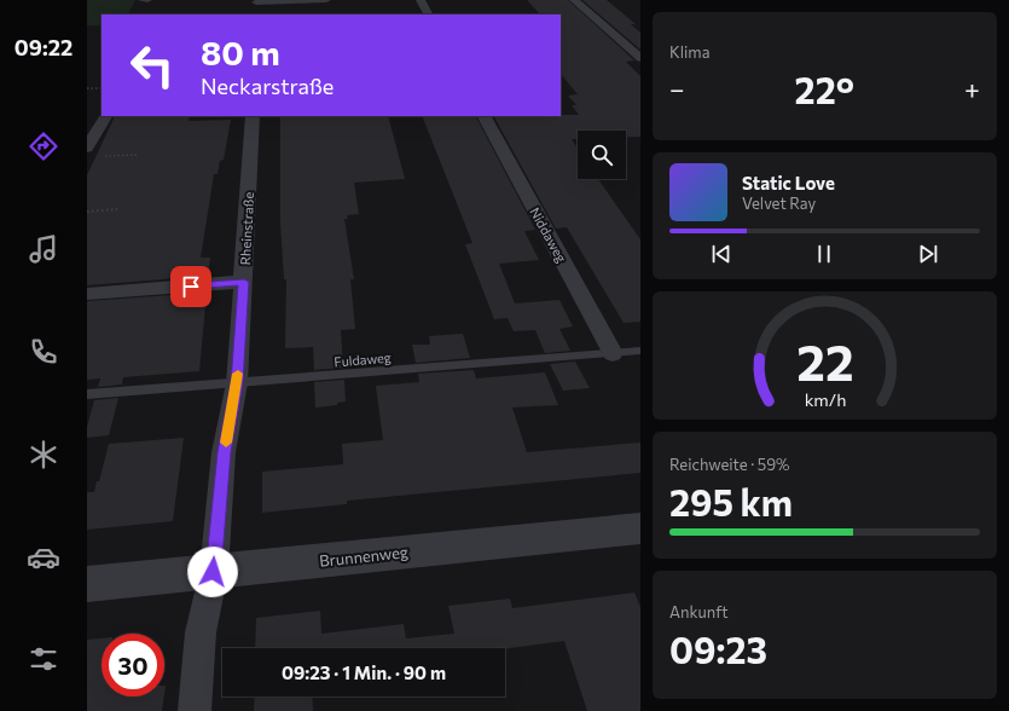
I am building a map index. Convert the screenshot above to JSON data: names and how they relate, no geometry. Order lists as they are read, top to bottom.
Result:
{
  "streets": {
    "street": ["Rheinstraße", "Niddaweg", "Brunnenweg"],
    "lane": ["Fuldaweg"]
  },
  "crossings": [
    ["Rheinstraße", "Fuldaweg"],
    ["Rheinstraße", "Brunnenweg"],
    ["Niddaweg", "Fuldaweg"]
  ],
  "page": {
    "tabs": "09:22",
    "tile": [
      "Klima",
      ["Reichweite · 59%", "295 km"],
      ["Ankunft", "09:23"]
    ],
    "turn": ["80 m", "Neckarstraße"],
    "heat": ["−", "22°", "+"],
    "song": ["Static Love", "Velvet Ray"],
    "limit": "30",
    "trip": "09:23 · 1 Min. · 90 m",
    "gauge": ["22", "km/h"]
  }
}
